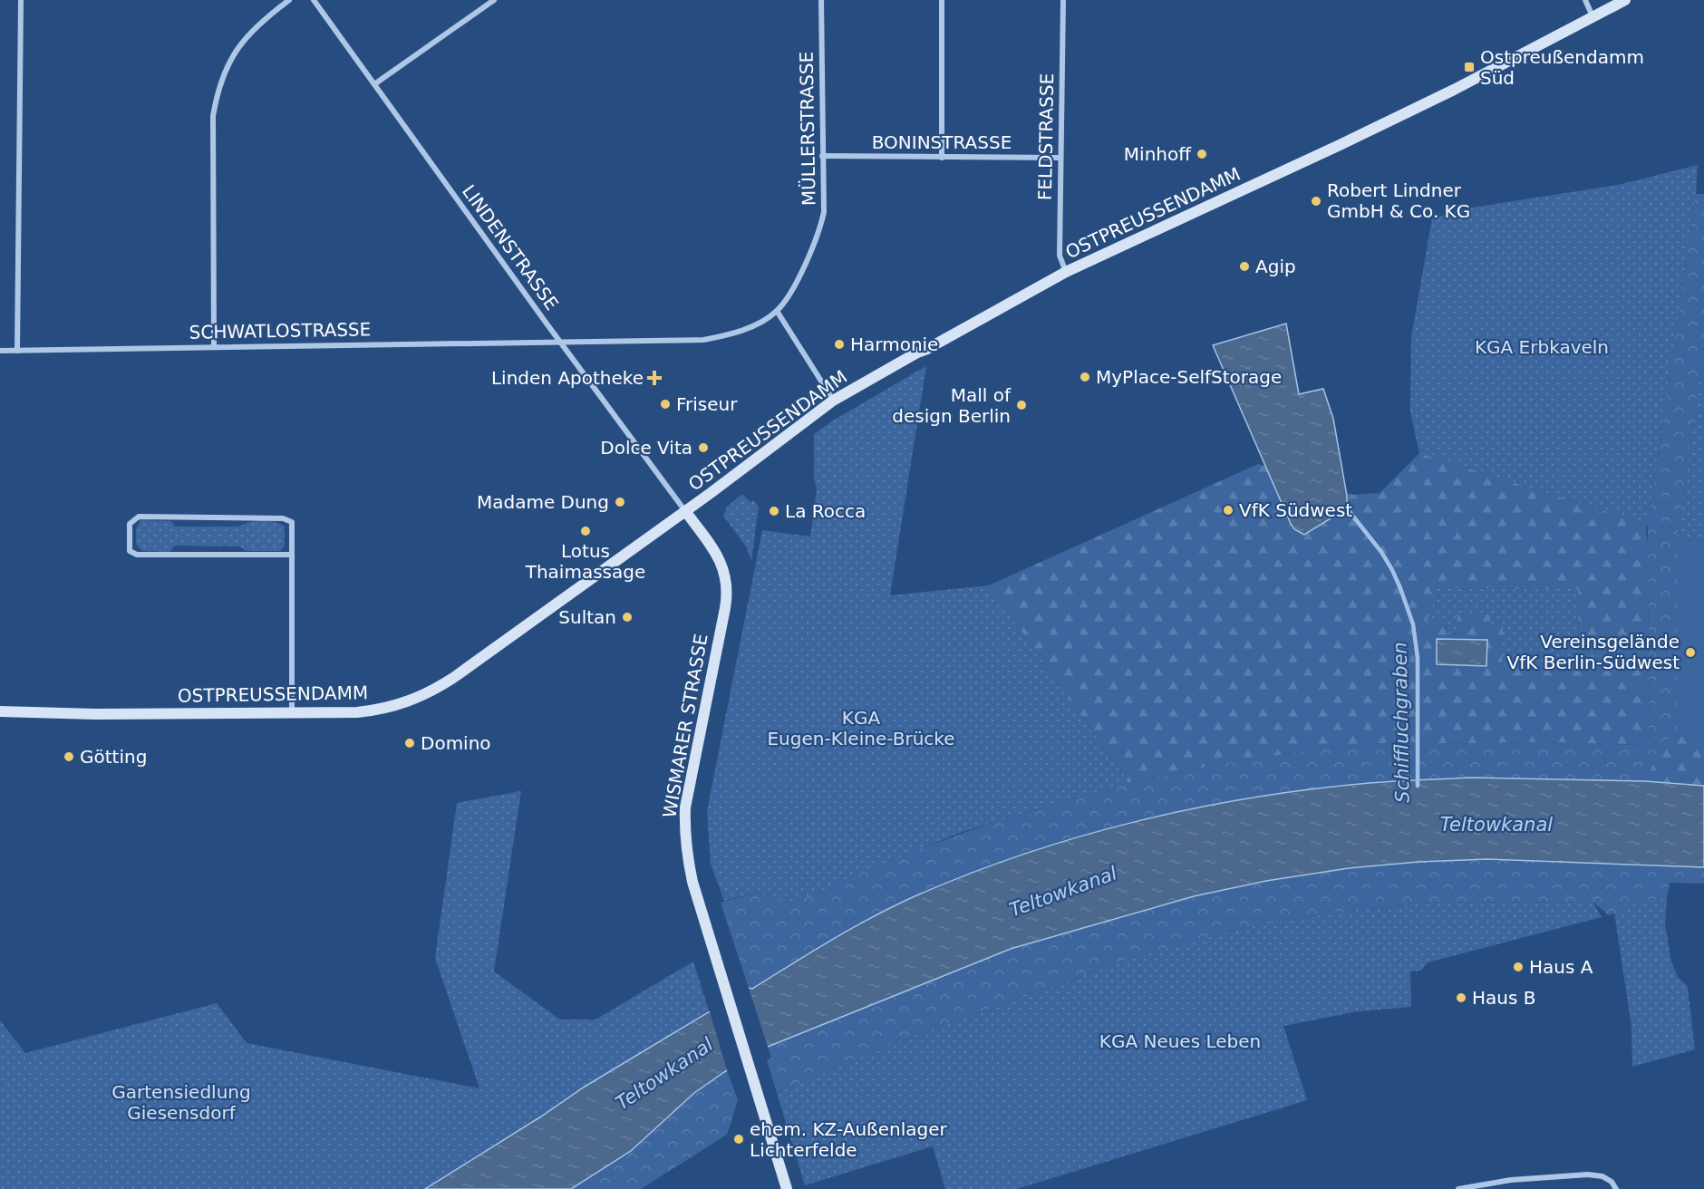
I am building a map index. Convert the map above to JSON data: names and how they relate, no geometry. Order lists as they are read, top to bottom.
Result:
{
  "streets": {
    "main road": ["OSTPREUSSENDAMM", "WISMARER STRASSE"],
    "street": [
      "MÜLLERSTRASSE",
      "FELDSTRASSE",
      "BONINSTRASSE",
      "LINDENSTRASSE",
      "SCHWATLOSTRASSE"
    ]
  },
  "crossings": [
    ["MÜLLERSTRASSE", "BONINSTRASSE"],
    ["MÜLLERSTRASSE", "LINDENSTRASSE"],
    ["MÜLLERSTRASSE", "SCHWATLOSTRASSE"],
    ["FELDSTRASSE", "BONINSTRASSE"],
    ["FELDSTRASSE", "OSTPREUSSENDAMM"],
    ["OSTPREUSSENDAMM", "LINDENSTRASSE"],
    ["OSTPREUSSENDAMM", "WISMARER STRASSE"],
    ["LINDENSTRASSE", "SCHWATLOSTRASSE"],
    ["LINDENSTRASSE", "WISMARER STRASSE"]
  ],
  "water": ["Schiffluchgraben", "Teltowkanal"],
  "parks": [
    "KGA Erbkaveln",
    "KGA Eugen-Kleine-Brücke",
    "KGA Neues Leben",
    "Gartensiedlung Giesensdorf"
  ],
  "places": {
    "transit": ["Ostpreußendamm Süd"],
    "other": [
      "Minhoff",
      "Robert Lindner GmbH & Co. KG",
      "Agip",
      "Harmonie",
      "MyPlace-SelfStorage",
      "Friseur",
      "Mall of design Berlin",
      "Dolce Vita",
      "Madame Dung",
      "VfK Südwest",
      "La Rocca",
      "Lotus Thaimassage",
      "Sultan",
      "Vereinsgelände VfK Berlin-Südwest",
      "Domino",
      "Götting",
      "Haus A",
      "Haus B",
      "ehem. KZ-Außenlager Lichterfelde"
    ],
    "health": ["Linden Apotheke"]
  }
}
